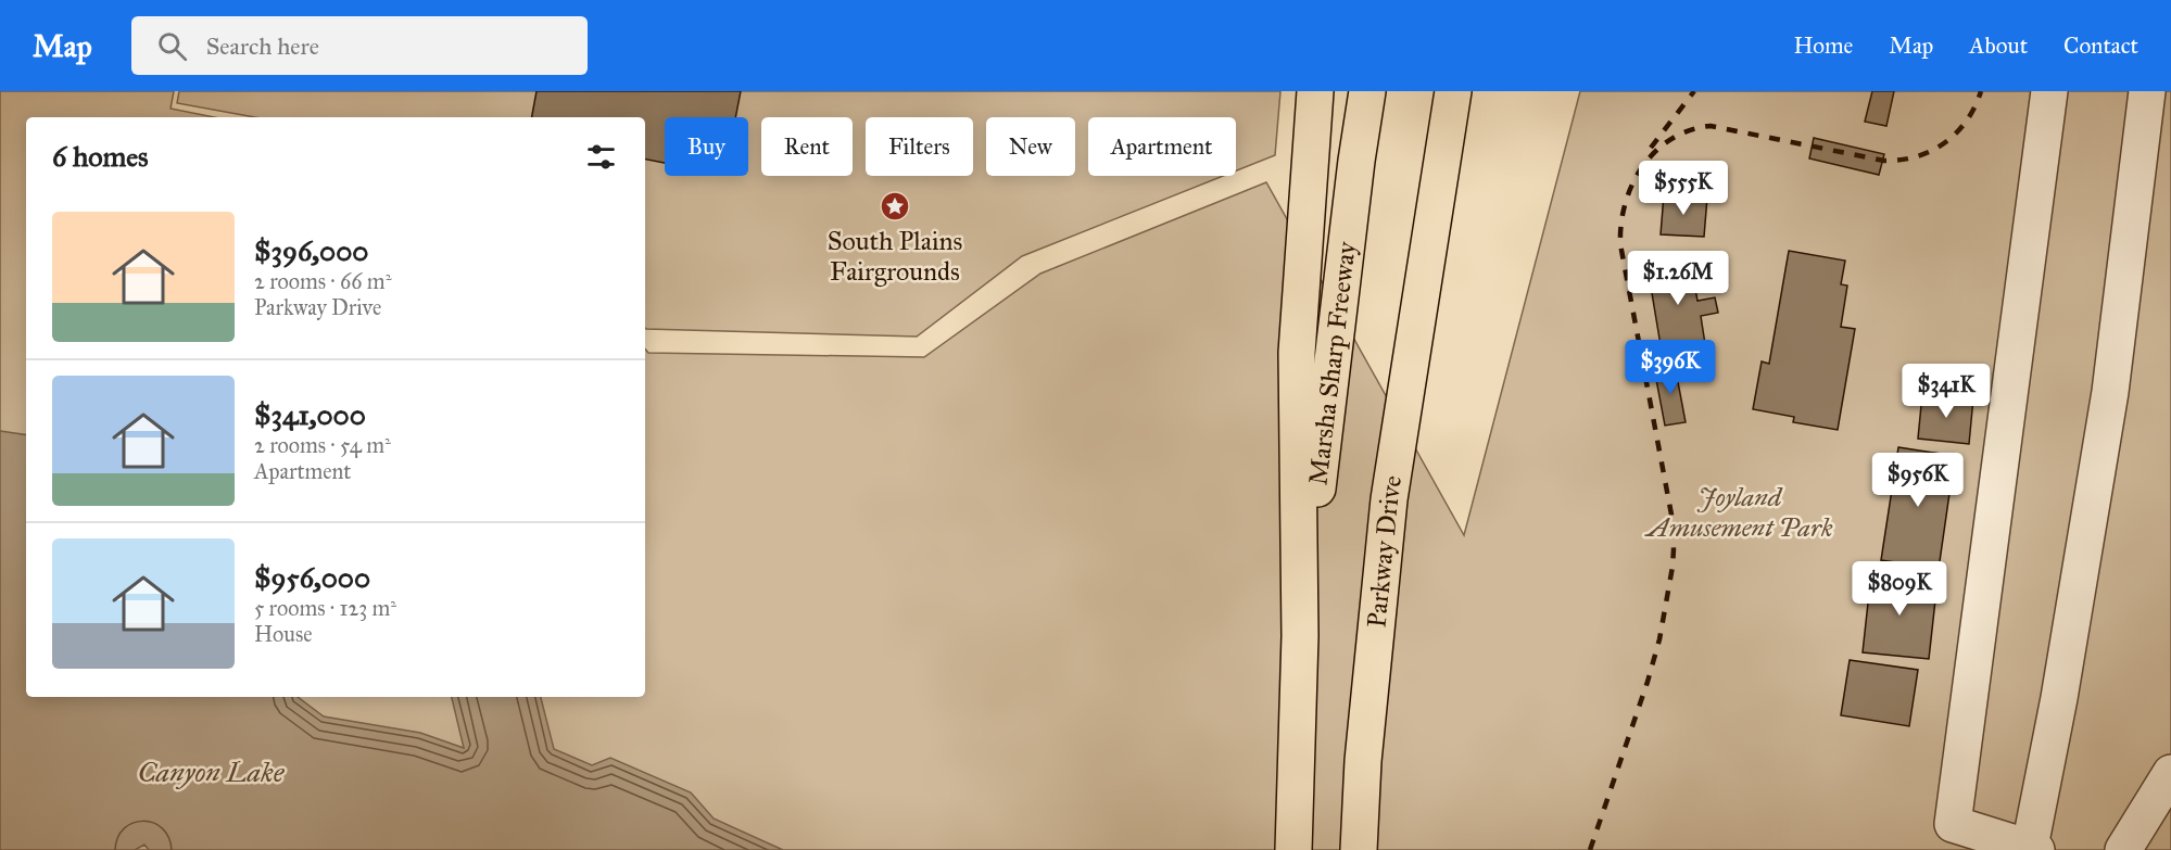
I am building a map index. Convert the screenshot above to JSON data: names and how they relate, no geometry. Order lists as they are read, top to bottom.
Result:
{
  "streets": {
    "highway": ["Marsha Sharp Freeway", "Parkway Drive"]
  },
  "water": ["Canyon Lake"],
  "parks": ["Joyland Amusement Park"],
  "places": {
    "place": ["South Plains Fairgrounds"]
  },
  "page": {
    "header": "Map",
    "search": "Search here",
    "nav": [
      "Home",
      "Map",
      "About",
      "Contact"
    ],
    "chip": [
      "Buy",
      "Rent",
      "Filters",
      "New",
      "Apartment"
    ],
    "heading": "6 homes",
    "price": [
      "$555K",
      "$1.26M",
      "$396K",
      "$341K",
      "$956K",
      "$809K"
    ],
    "list": [
      {
        "name": "$396,000",
        "note": "2 rooms · 66 m² · Parkway Drive"
      },
      {
        "name": "$341,000",
        "note": "2 rooms · 54 m² · Apartment"
      },
      {
        "name": "$956,000",
        "note": "5 rooms · 123 m² · House"
      }
    ]
  }
}
